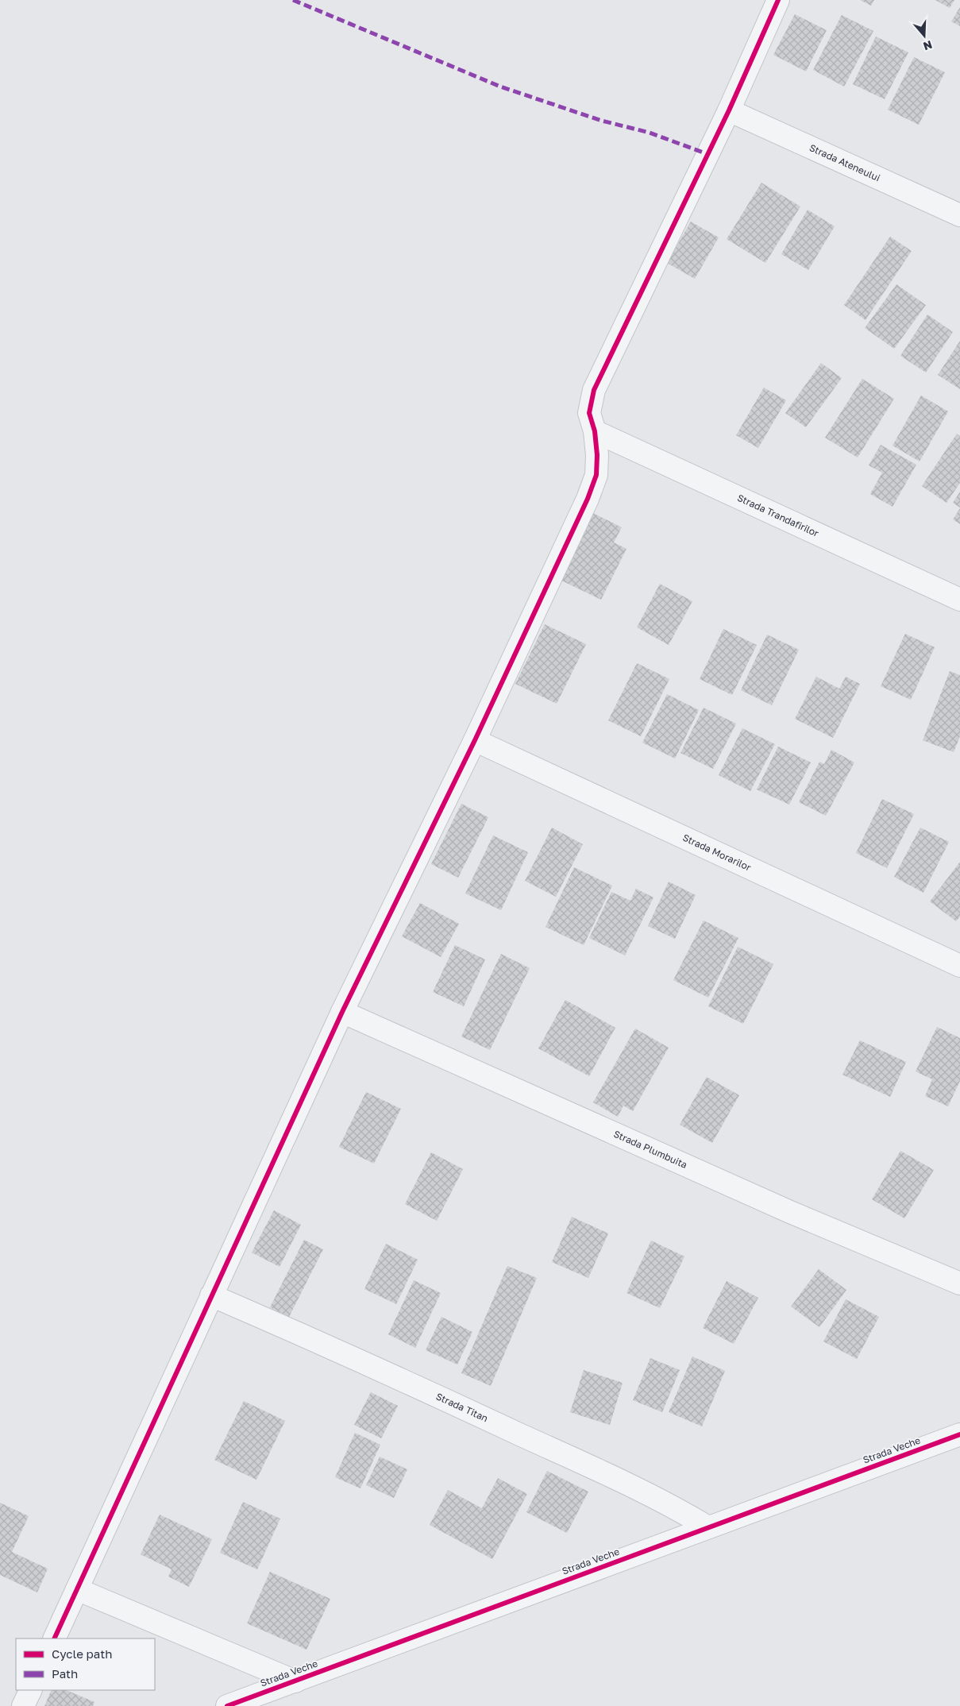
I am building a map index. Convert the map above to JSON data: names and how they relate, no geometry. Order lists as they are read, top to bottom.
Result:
{
  "streets": {
    "street": [
      "Strada Ateneului",
      "Strada Trandafirilor",
      "Strada Morarilor",
      "Strada Plumbuita",
      "Strada Titan",
      "Strada Veche"
    ]
  },
  "crossings": [
    ["Strada Titan", "Strada Veche"]
  ],
  "legend": ["Cycle path", "Path"],
  "north": "bottom"
}
